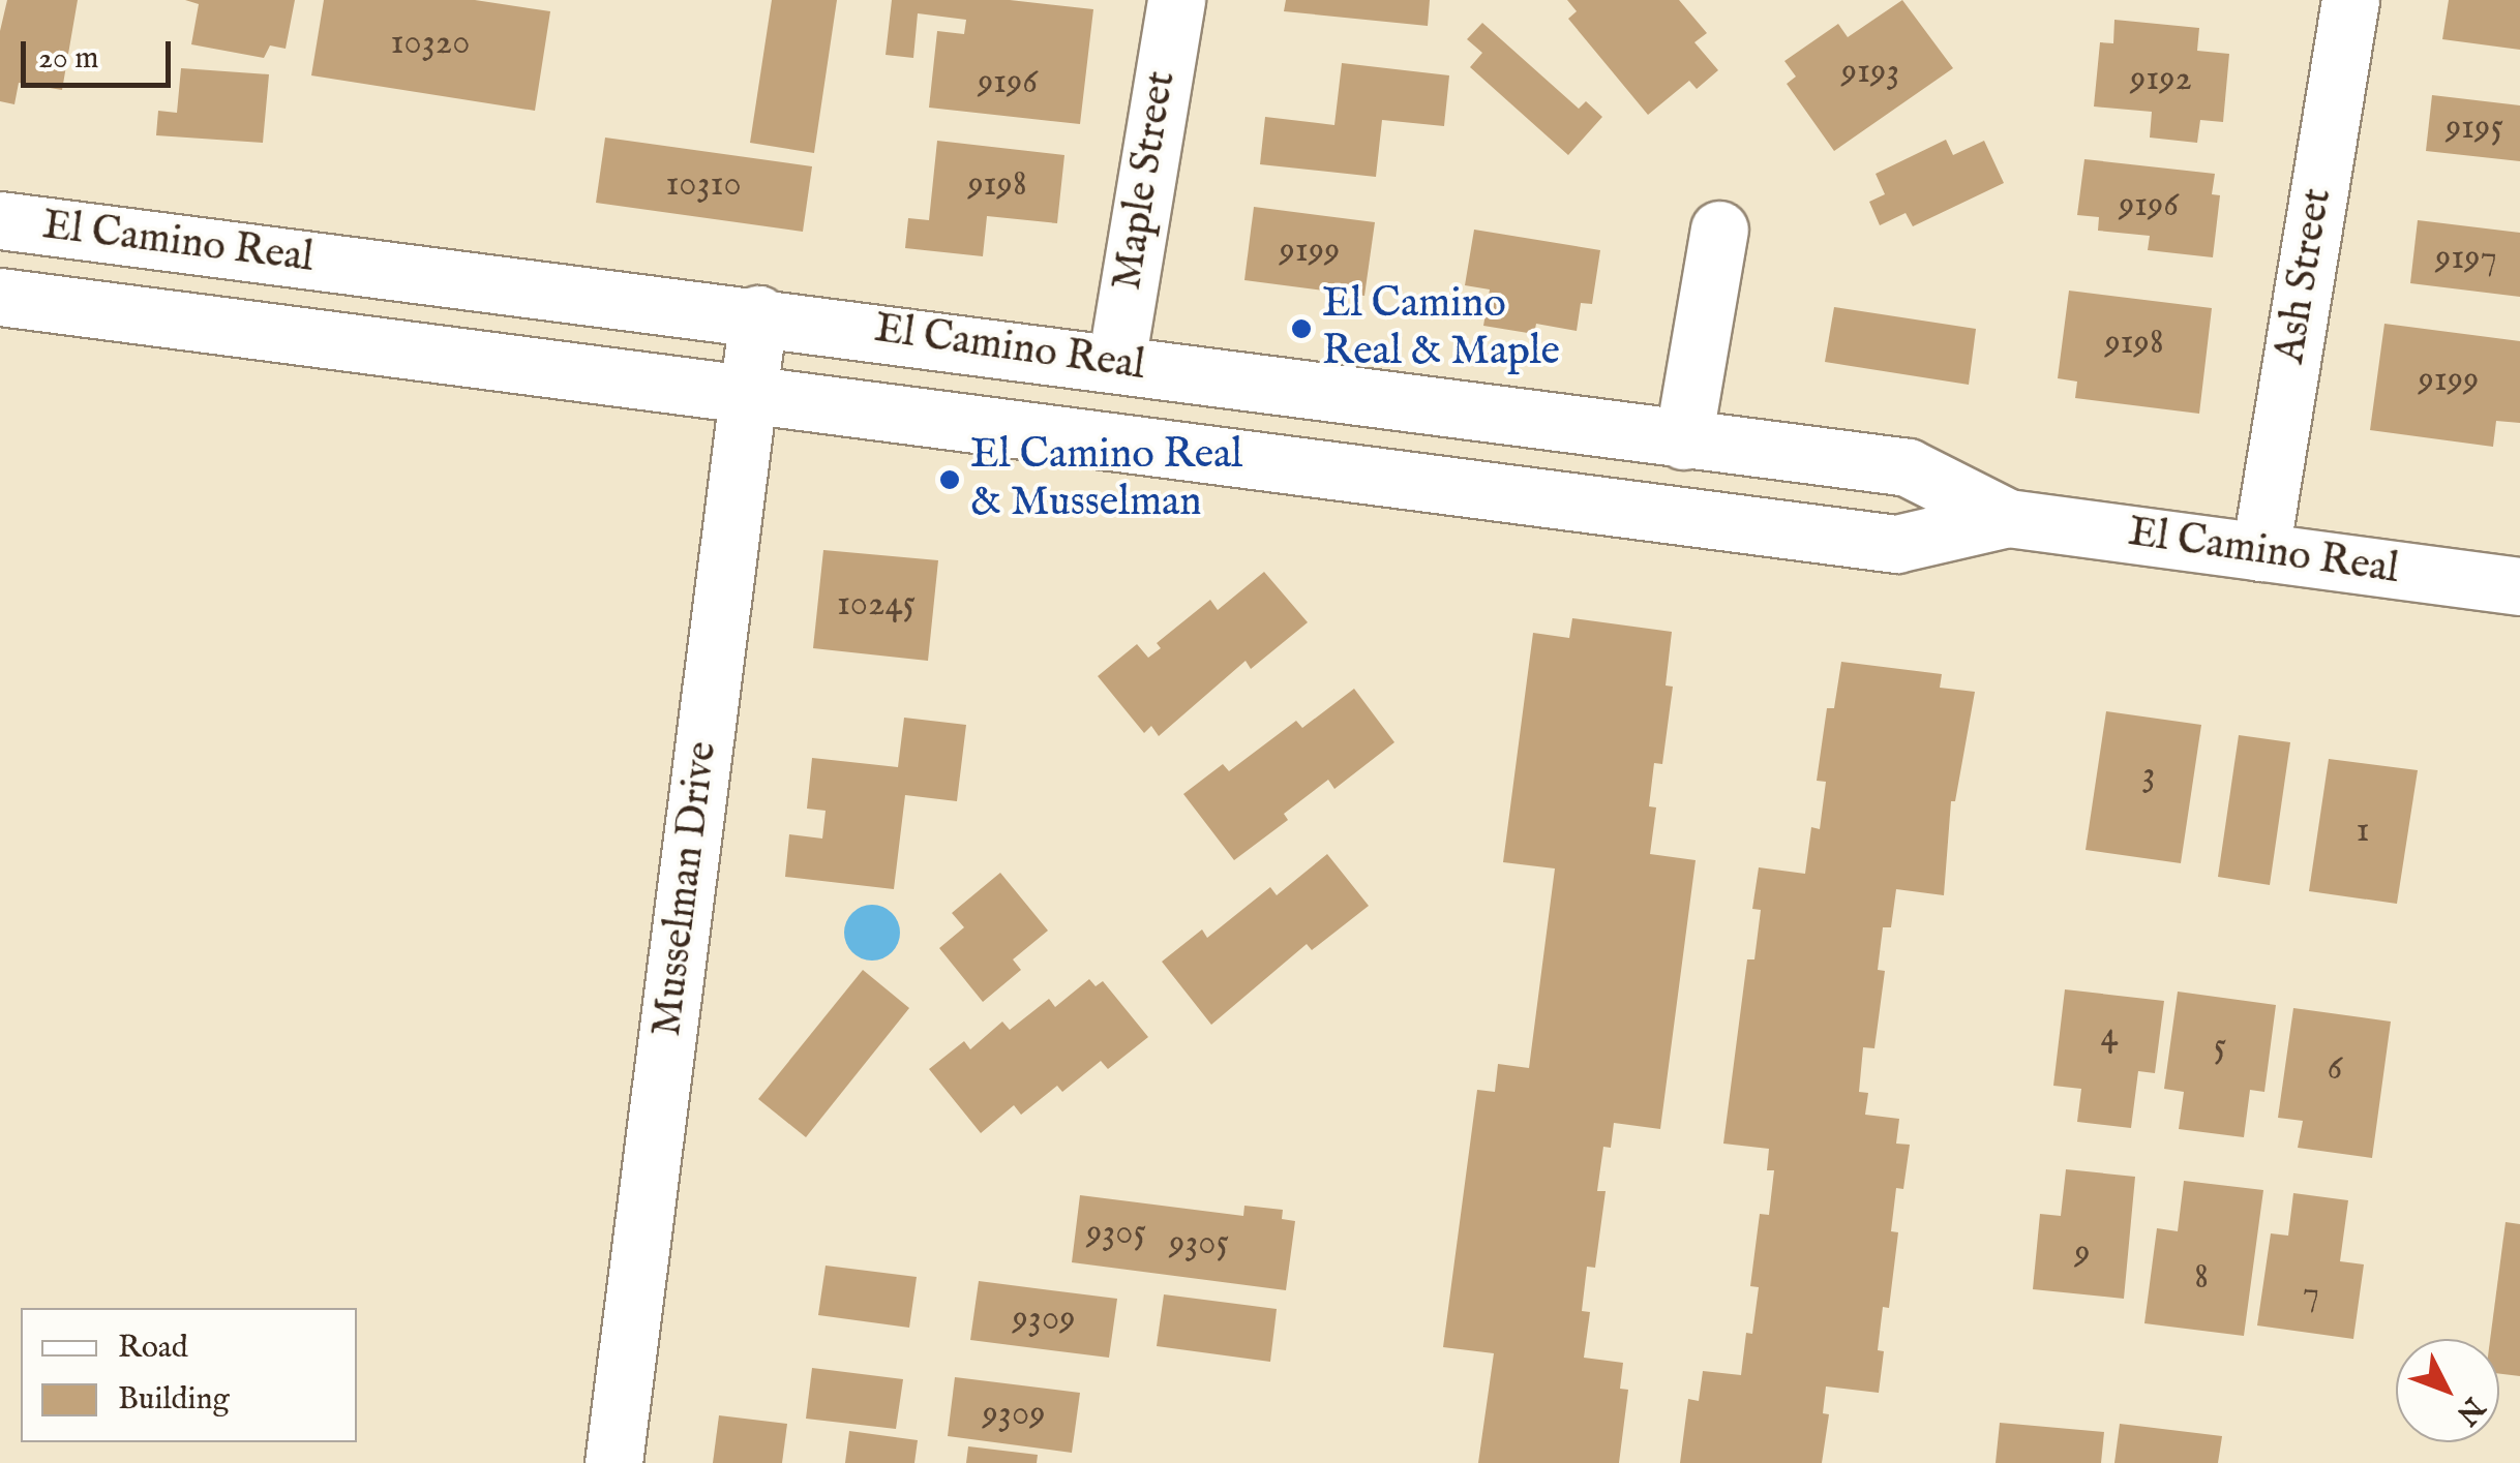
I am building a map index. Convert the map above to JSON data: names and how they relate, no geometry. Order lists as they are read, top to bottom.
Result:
{
  "streets": {
    "main road": [
      "Maple Street",
      "El Camino Real",
      "Ash Street",
      "Musselman Drive"
    ]
  },
  "crossings": [
    ["Maple Street", "El Camino Real"],
    ["El Camino Real", "Ash Street"],
    ["El Camino Real", "Musselman Drive"]
  ],
  "places": ["El Camino Real & Maple", "El Camino Real & Musselman"],
  "house_numbers": [
    "10320",
    "9193",
    "9192",
    "9196",
    "9195",
    "10310",
    "9198",
    "9196",
    "9199",
    "9197",
    "9198",
    "9199",
    "10245",
    "3",
    "1",
    "4",
    "5",
    "6",
    "9305",
    "9305",
    "9",
    "8",
    "7",
    "9309",
    "9309"
  ],
  "legend": ["Road", "Building"],
  "scale_bar": "20 m",
  "north": "bottom right"
}
